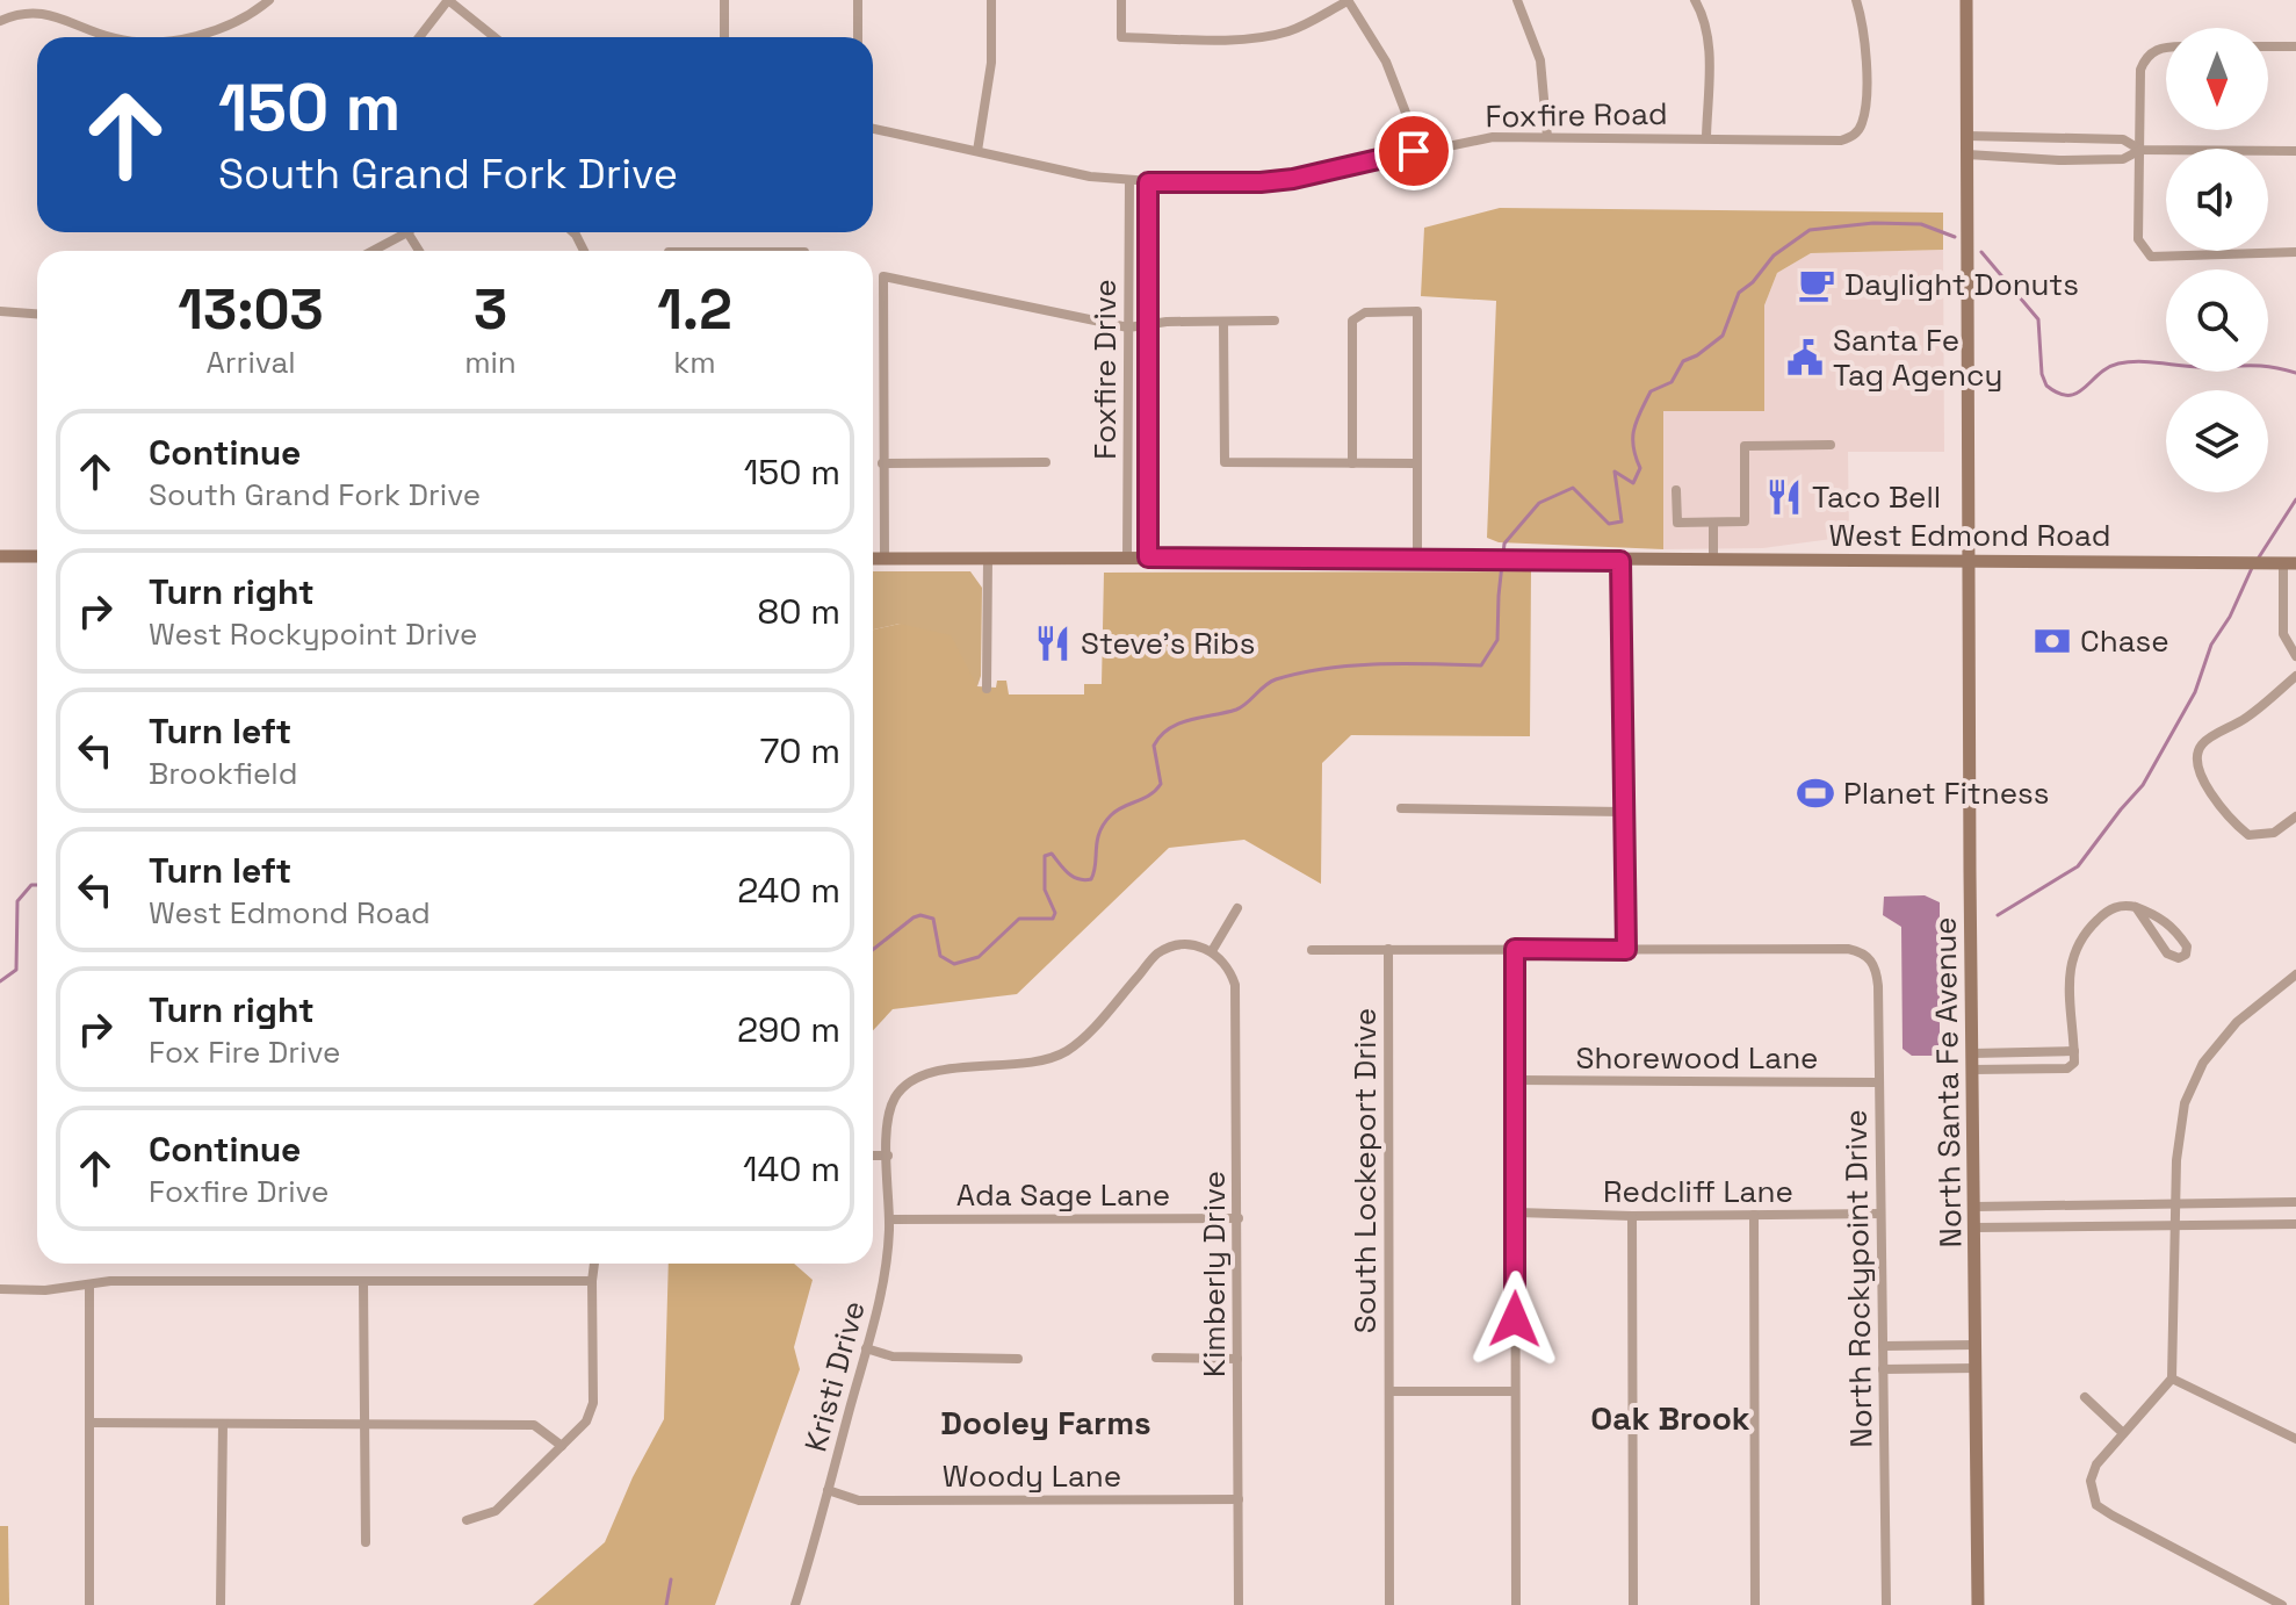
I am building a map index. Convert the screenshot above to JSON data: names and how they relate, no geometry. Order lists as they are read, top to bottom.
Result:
{
  "streets": {
    "main road": ["West Edmond Road", "North Santa Fe Avenue"],
    "street": [
      "Foxfire Road",
      "Foxfire Drive",
      "Shorewood Lane",
      "South Lockeport Drive",
      "Redcliff Lane",
      "Ada Sage Lane",
      "Kimberly Drive",
      "North Rockypoint Drive",
      "Kristi Drive",
      "Woody Lane"
    ]
  },
  "crossings": [
    ["Foxfire Road", "Foxfire Drive"],
    ["Foxfire Drive", "West Edmond Road"],
    ["West Edmond Road", "North Santa Fe Avenue"],
    ["Shorewood Lane", "North Rockypoint Drive"],
    ["Redcliff Lane", "North Rockypoint Drive"],
    ["Ada Sage Lane", "Kimberly Drive"],
    ["Ada Sage Lane", "Kristi Drive"],
    ["Kimberly Drive", "Kristi Drive"],
    ["Kimberly Drive", "Woody Lane"],
    ["Kristi Drive", "Woody Lane"]
  ],
  "districts": ["Oak Brook", "Dooley Farms"],
  "places": {
    "cafe": ["Daylight Donuts"],
    "public building": ["Santa Fe Tag Agency"],
    "restaurant": ["Taco Bell", "Steve's Ribs"],
    "bank": ["Chase"],
    "sports": ["Planet Fitness"]
  },
  "north": "bottom",
  "page": {
    "turn": ["150 m", "South Grand Fork Drive"],
    "eta": [
      "13:03",
      "Arrival",
      "3",
      "min",
      "1.2",
      "km"
    ],
    "list": [
      {
        "name": "Continue",
        "note": "South Grand Fork Drive",
        "value": "150 m"
      },
      {
        "name": "Turn right",
        "note": "West Rockypoint Drive",
        "value": "80 m"
      },
      {
        "name": "Turn left",
        "note": "Brookfield",
        "value": "70 m"
      },
      {
        "name": "Turn left",
        "note": "West Edmond Road",
        "value": "240 m"
      },
      {
        "name": "Turn right",
        "note": "Fox Fire Drive",
        "value": "290 m"
      },
      {
        "name": "Continue",
        "note": "Foxfire Drive",
        "value": "140 m"
      }
    ]
  }
}
